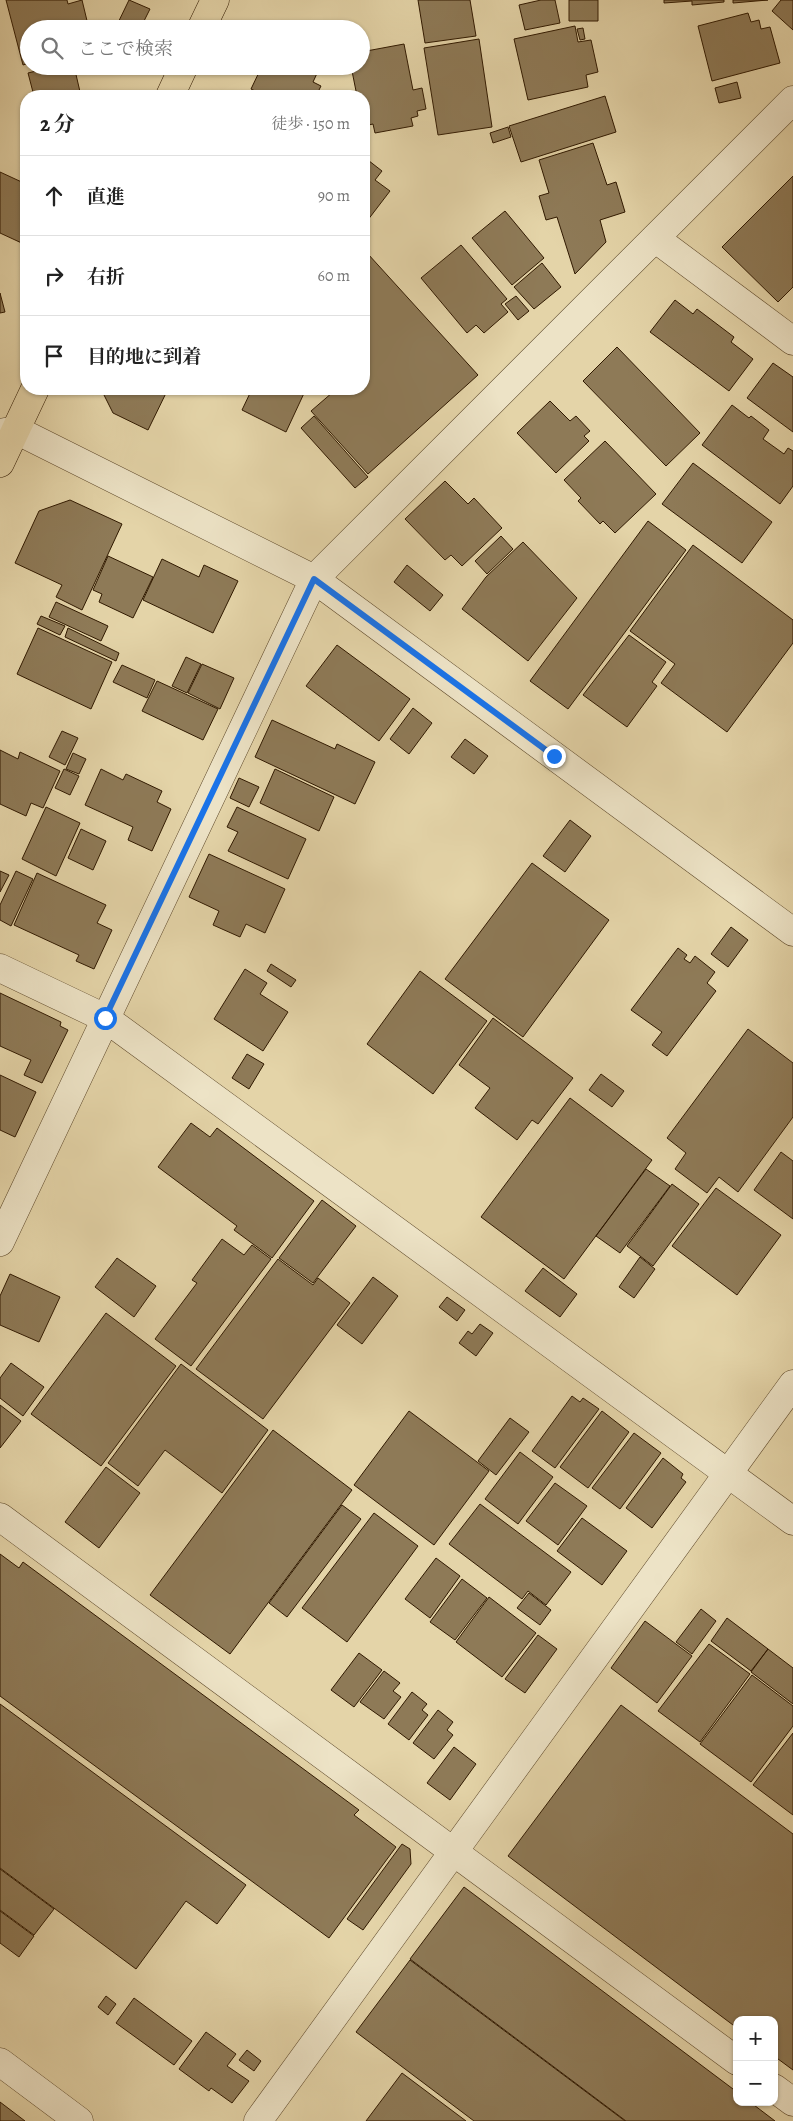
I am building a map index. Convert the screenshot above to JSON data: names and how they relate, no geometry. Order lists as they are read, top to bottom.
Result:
{
  "page": {
    "search": "ここで検索",
    "heading": ["2 分", "徒歩 · 150 m"],
    "list": [
      ["直進", "90 m"],
      ["右折", "60 m"],
      "目的地に到着"
    ],
    "map_buttons": ["+", "−"]
  }
}
